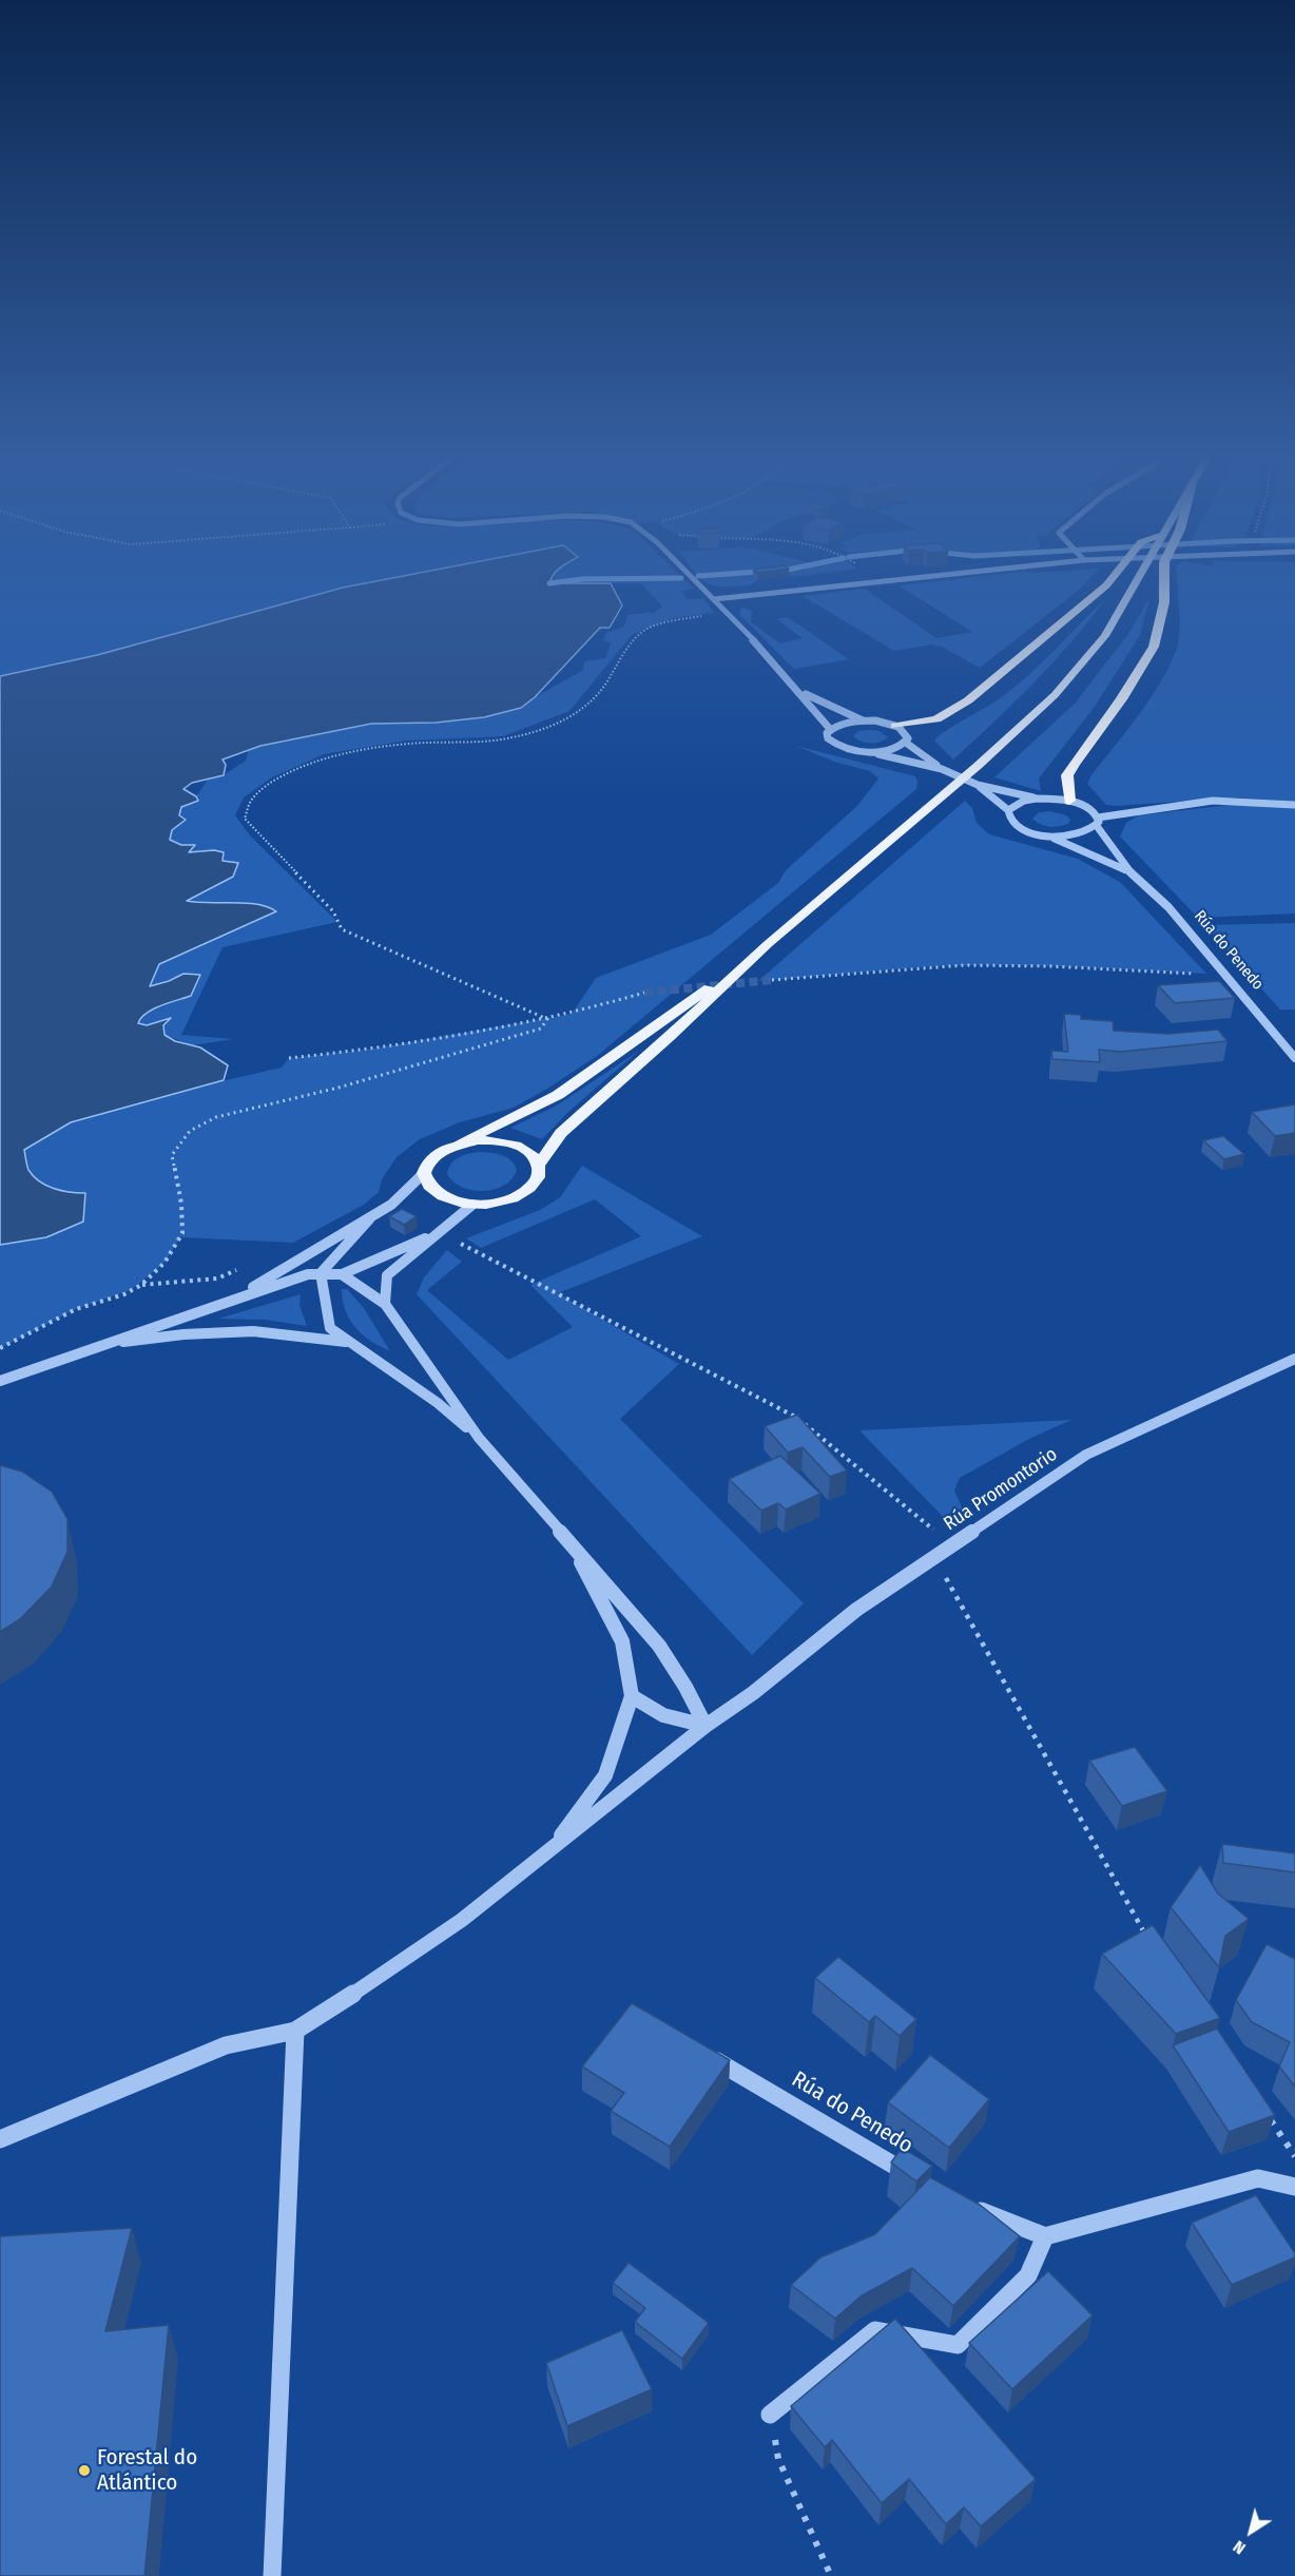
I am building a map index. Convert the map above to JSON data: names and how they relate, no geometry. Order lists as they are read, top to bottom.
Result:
{
  "streets": {
    "street": ["Rúa do Penedo", "Rúa Promontorio"]
  },
  "places": ["Forestal do Atlántico"],
  "north": "bottom left"
}
